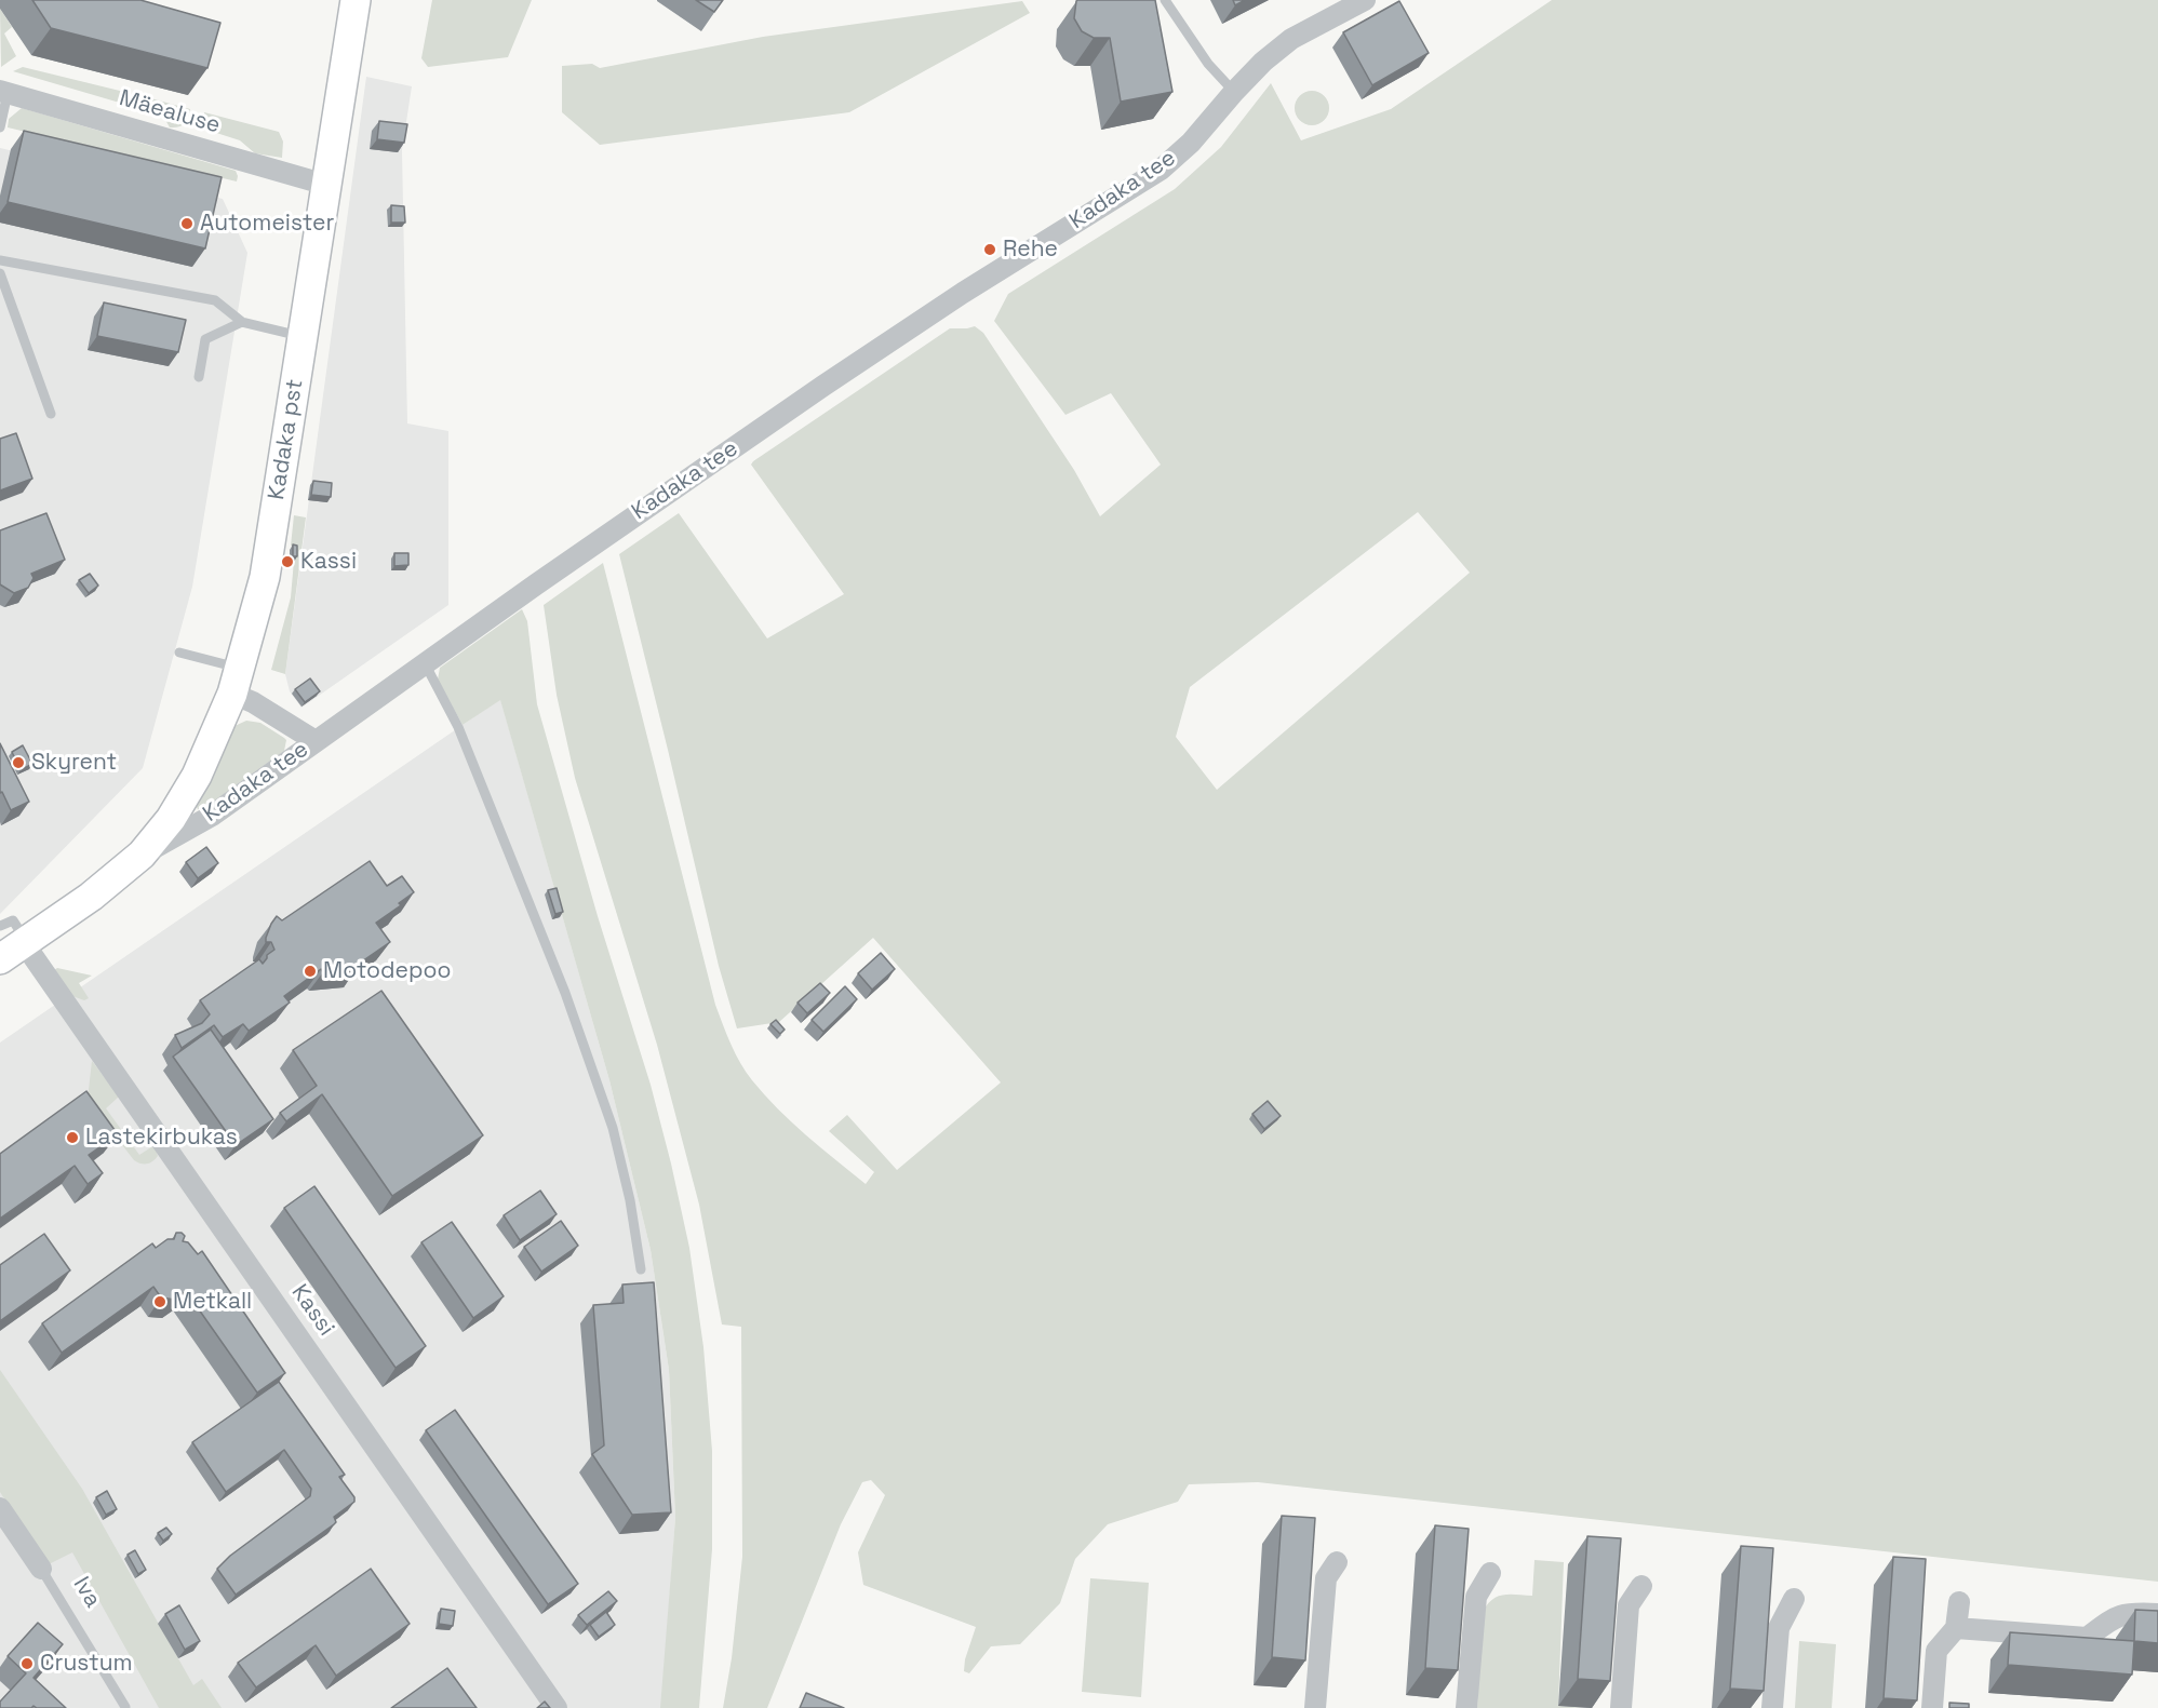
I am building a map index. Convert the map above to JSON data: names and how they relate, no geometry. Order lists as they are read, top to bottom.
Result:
{
  "streets": {
    "main road": ["Kadaka tee", "Kadaka pst"],
    "street": ["Mäealuse", "Kassi", "Iva"]
  },
  "crossings": [
    ["Mäealuse", "Kadaka pst"],
    ["Kadaka tee", "Kadaka pst"],
    ["Kadaka tee", "Kassi"]
  ],
  "places": [
    "Automeister",
    "Rehe",
    "Kassi",
    "Skyrent",
    "Motodepoo",
    "Lastekirbukas",
    "Metkall",
    "Crustum"
  ]
}
